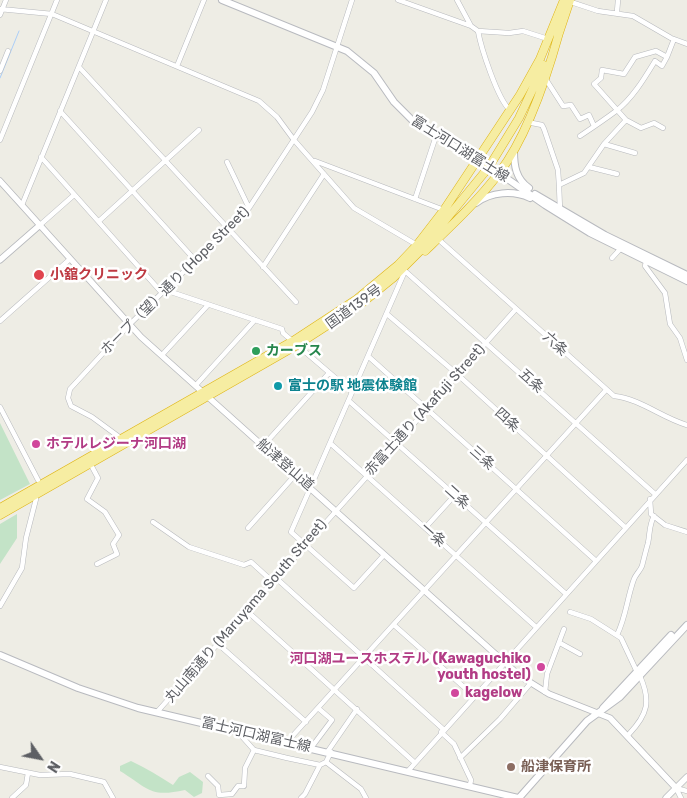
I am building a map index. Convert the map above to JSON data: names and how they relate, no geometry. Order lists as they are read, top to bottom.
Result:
{
  "streets": {
    "highway": ["国道139号"],
    "main road": ["富士河口湖富士線"],
    "street": [
      "ホープ（望）通り (Hope Street)",
      "六条",
      "五条",
      "赤富士通り (Akafuji Street)",
      "四条",
      "三条",
      "船津登山道",
      "二条",
      "一条",
      "丸山南通り (Maruyama South Street)"
    ]
  },
  "crossings": [
    ["富士河口湖富士線", "ホープ（望）通り (Hope Street)"],
    ["富士河口湖富士線", "国道139号"],
    ["富士河口湖富士線", "船津登山道"],
    ["富士河口湖富士線", "丸山南通り (Maruyama South Street)"],
    ["ホープ（望）通り (Hope Street)", "国道139号"],
    ["ホープ（望）通り (Hope Street)", "船津登山道"],
    ["国道139号", "船津登山道"],
    ["六条", "赤富士通り (Akafuji Street)"],
    ["五条", "赤富士通り (Akafuji Street)"],
    ["赤富士通り (Akafuji Street)", "四条"],
    ["赤富士通り (Akafuji Street)", "三条"],
    ["赤富士通り (Akafuji Street)", "船津登山道"],
    ["赤富士通り (Akafuji Street)", "二条"],
    ["赤富士通り (Akafuji Street)", "一条"],
    ["赤富士通り (Akafuji Street)", "丸山南通り (Maruyama South Street)"],
    ["船津登山道", "丸山南通り (Maruyama South Street)"]
  ],
  "places": [
    "小舘クリニック",
    "カーブス",
    "富士の駅 地震体験館",
    "ホテルレジーナ河口湖",
    "河口湖ユースホステル (Kawaguchiko youth hostel)",
    "kagelow",
    "船津保育所"
  ],
  "north": "bottom right"
}
